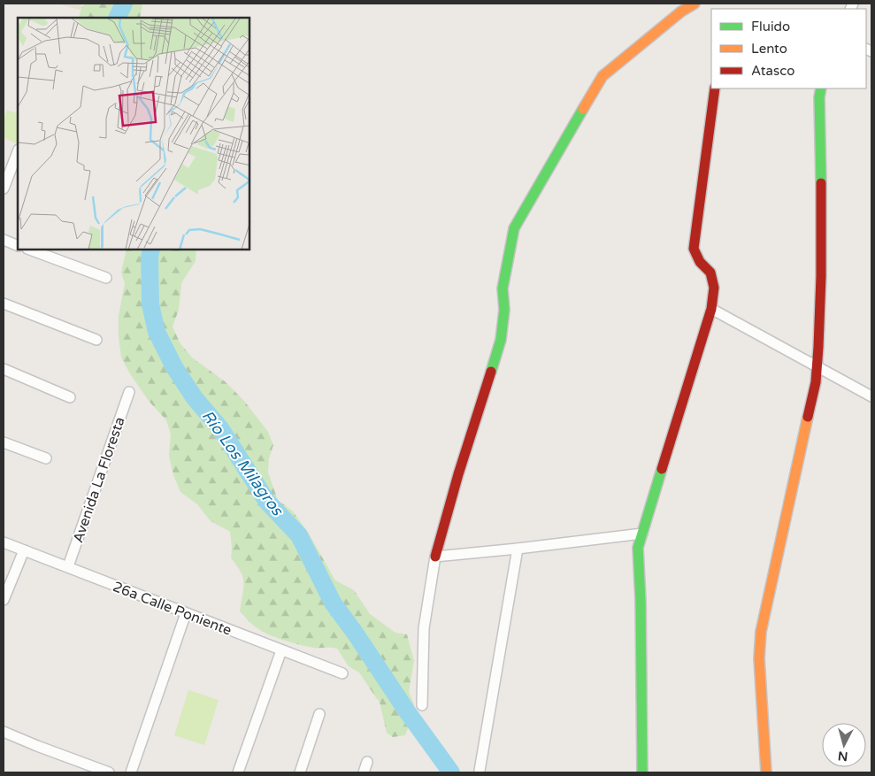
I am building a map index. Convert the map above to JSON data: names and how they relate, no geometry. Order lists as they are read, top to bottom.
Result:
{
  "streets": {
    "street": ["Avenida La Floresta", "26a Calle Poniente"]
  },
  "crossings": [
    ["Avenida La Floresta", "26a Calle Poniente"]
  ],
  "water": ["Río Los Milagros"],
  "legend": ["Fluido", "Lento", "Atasco"],
  "north": "bottom"
}
